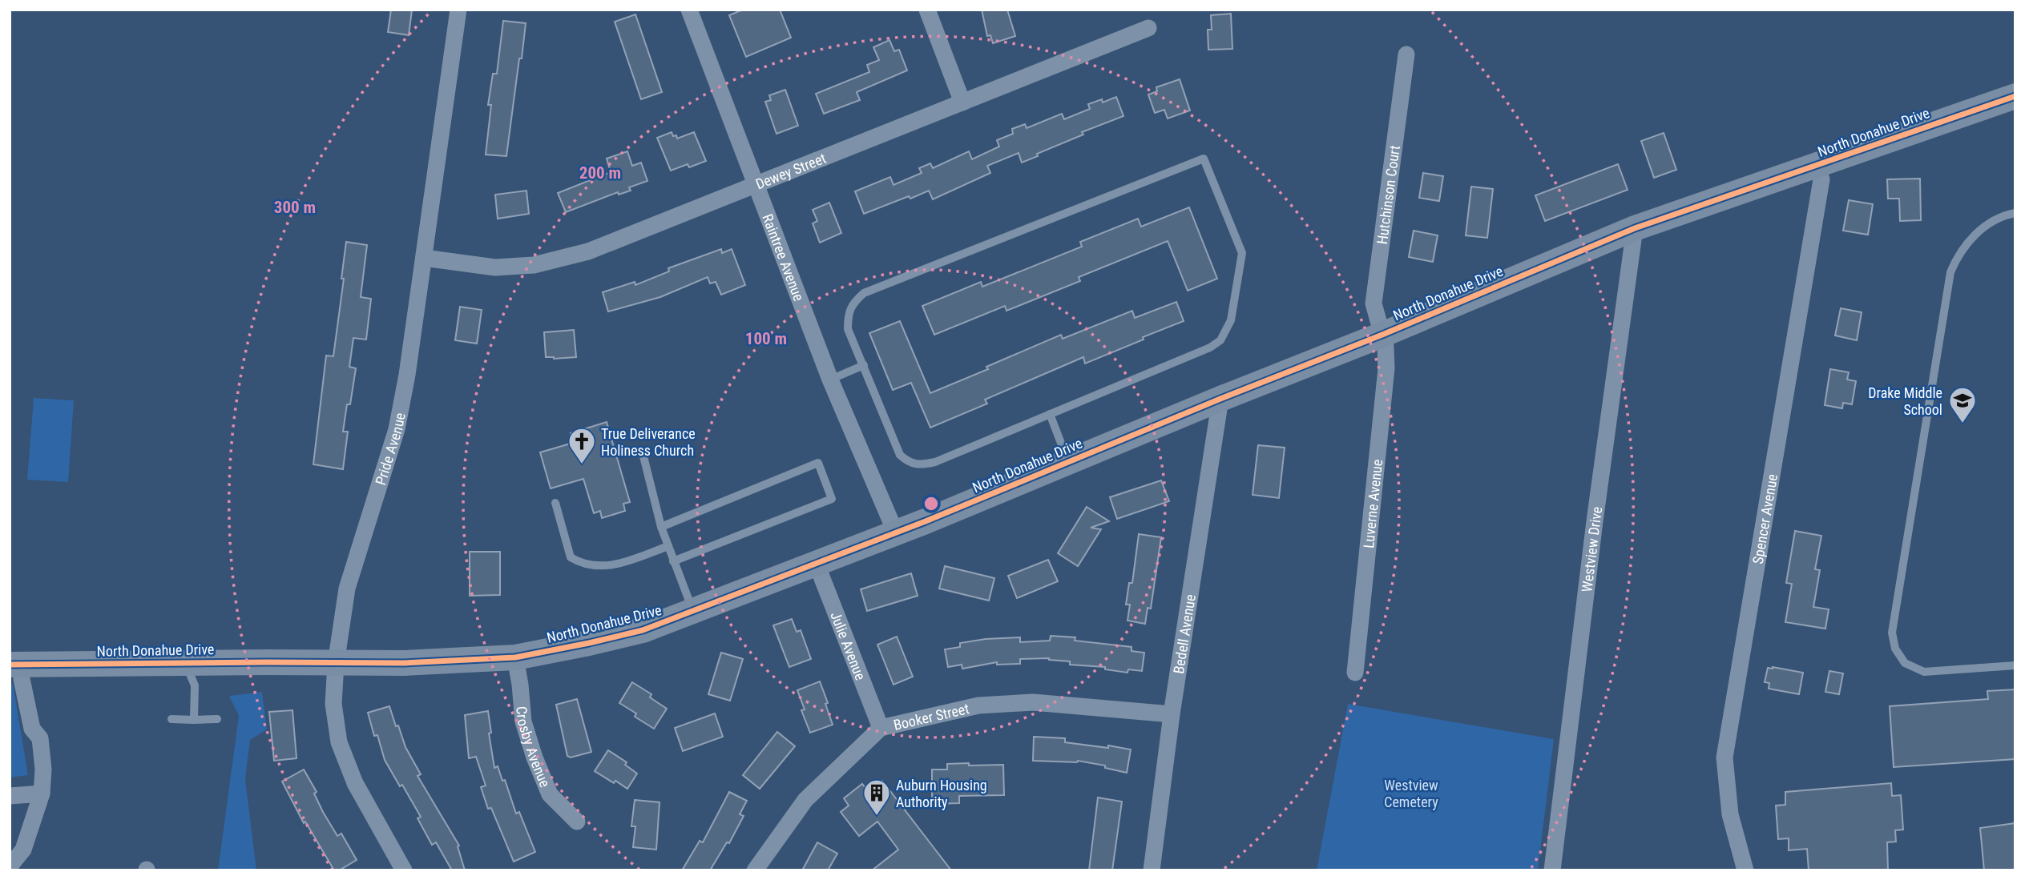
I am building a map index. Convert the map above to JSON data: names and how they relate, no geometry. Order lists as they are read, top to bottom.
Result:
{
  "streets": {
    "street": [
      "North Donahue Drive",
      "Dewey Street",
      "Hutchinson Court",
      "Raintree Avenue",
      "Pride Avenue",
      "Luverne Avenue",
      "Spencer Avenue",
      "Westview Drive",
      "Bedell Avenue",
      "Julie Avenue",
      "Booker Street",
      "Crosby Avenue"
    ]
  },
  "crossings": [
    ["North Donahue Drive", "Hutchinson Court"],
    ["North Donahue Drive", "Raintree Avenue"],
    ["North Donahue Drive", "Pride Avenue"],
    ["North Donahue Drive", "Luverne Avenue"],
    ["North Donahue Drive", "Spencer Avenue"],
    ["North Donahue Drive", "Westview Drive"],
    ["North Donahue Drive", "Bedell Avenue"],
    ["North Donahue Drive", "Julie Avenue"],
    ["North Donahue Drive", "Crosby Avenue"],
    ["Dewey Street", "Raintree Avenue"],
    ["Dewey Street", "Pride Avenue"],
    ["Hutchinson Court", "Luverne Avenue"],
    ["Bedell Avenue", "Booker Street"],
    ["Julie Avenue", "Booker Street"]
  ],
  "parks": ["Westview Cemetery"],
  "places": {
    "school or university": ["Drake Middle School"],
    "church": ["True Deliverance Holiness Church"],
    "building": ["Auburn Housing Authority"]
  },
  "rings": ["200 m", "300 m", "100 m"]
}
